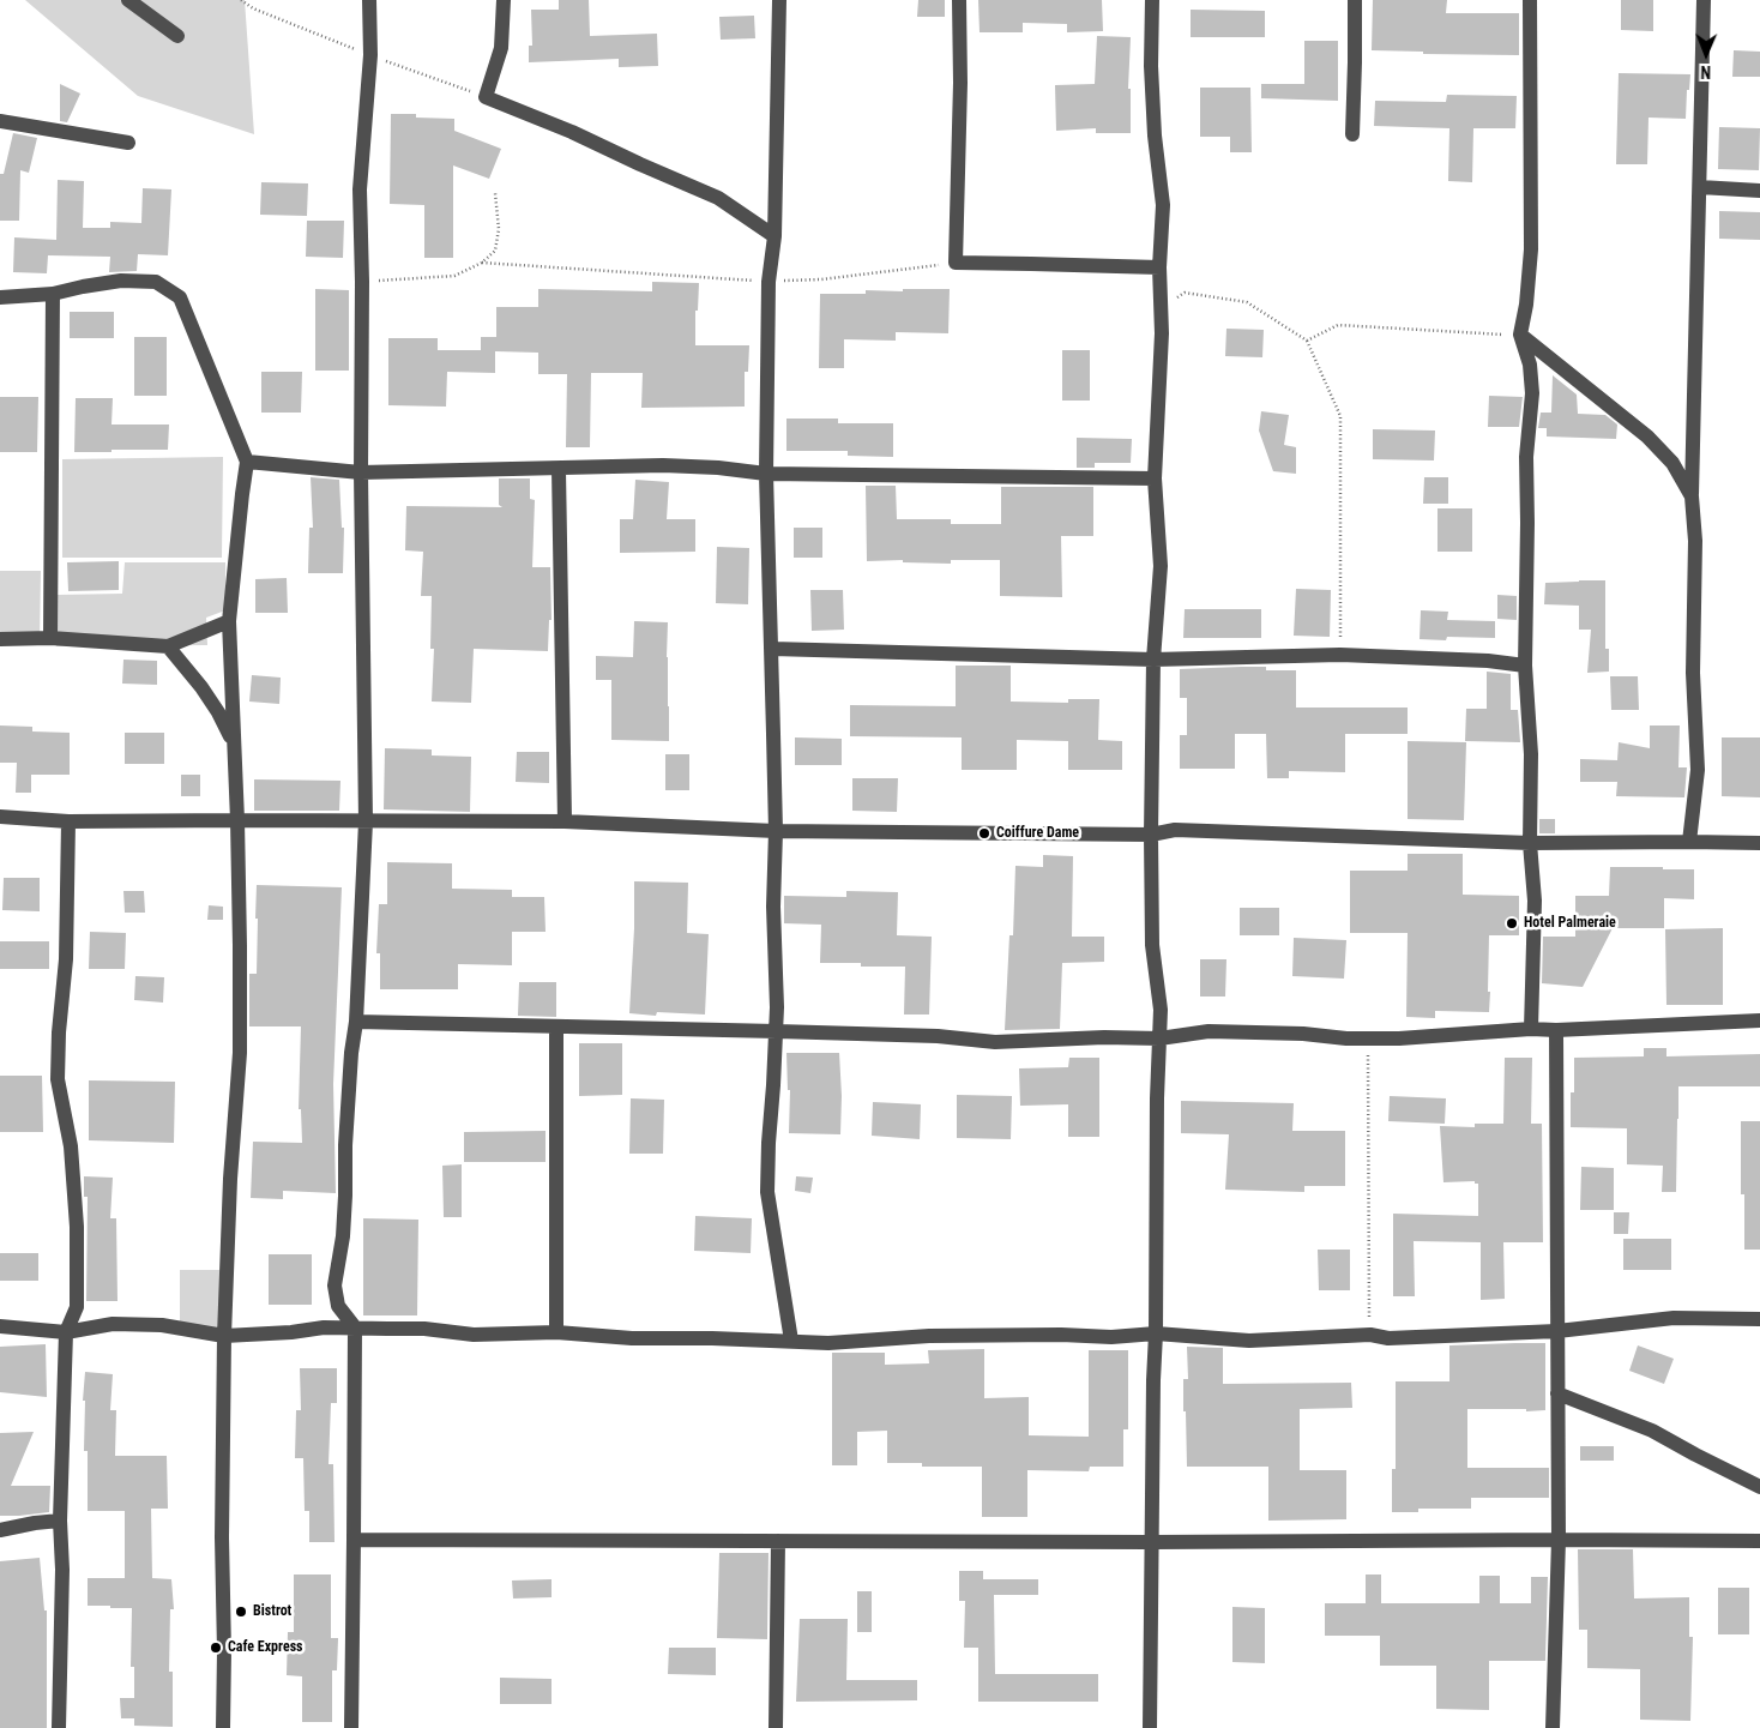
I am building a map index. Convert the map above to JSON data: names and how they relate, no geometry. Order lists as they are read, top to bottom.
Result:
{
  "places": [
    "Coiffure Dame",
    "Hotel Palmeraie",
    "Bistrot",
    "Cafe Express"
  ],
  "north": "bottom"
}
